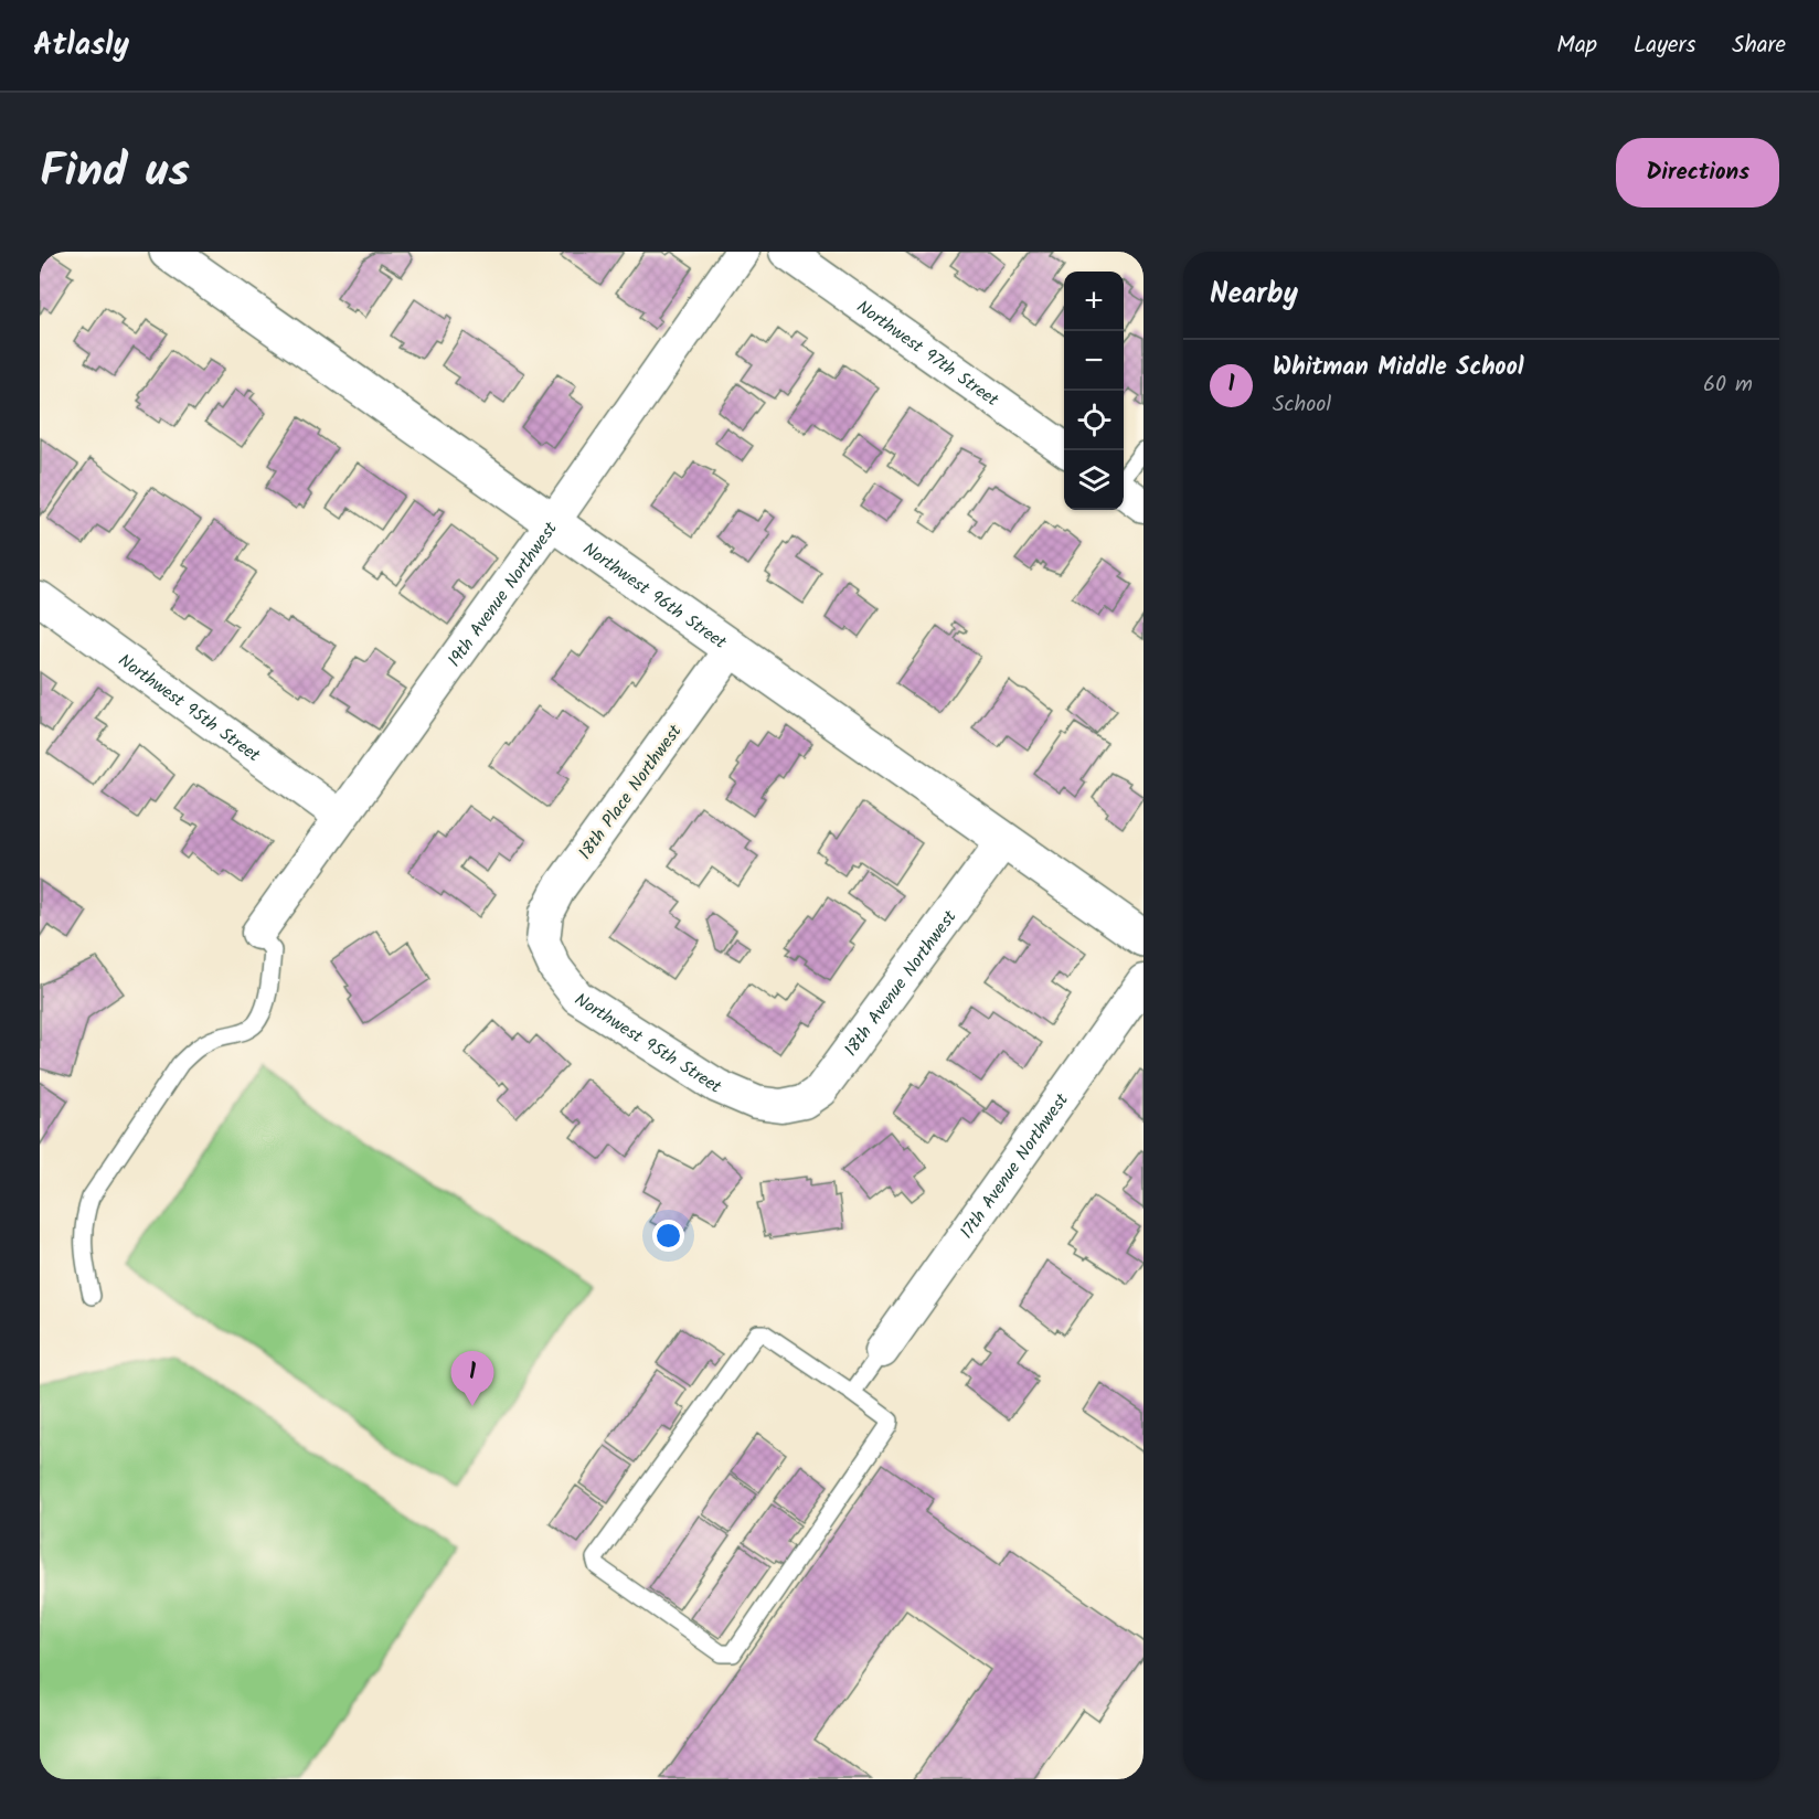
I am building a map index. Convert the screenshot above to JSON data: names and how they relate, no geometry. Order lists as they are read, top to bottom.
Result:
{
  "streets": {
    "street": [
      "Northwest 97th Street",
      "19th Avenue Northwest",
      "Northwest 96th Street",
      "Northwest 95th Street",
      "18th Place Northwest",
      "18th Avenue Northwest",
      "17th Avenue Northwest"
    ]
  },
  "crossings": [
    ["19th Avenue Northwest", "Northwest 96th Street"],
    ["19th Avenue Northwest", "Northwest 95th Street"],
    ["Northwest 96th Street", "18th Place Northwest"],
    ["Northwest 96th Street", "18th Avenue Northwest"],
    ["Northwest 95th Street", "18th Place Northwest"],
    ["Northwest 95th Street", "18th Avenue Northwest"]
  ],
  "page": {
    "header": "Atlasly",
    "nav": ["Map", "Layers", "Share"],
    "title": "Find us",
    "buttons": "Directions",
    "heading": "Nearby",
    "map_buttons": ["+", "−"],
    "list": [
      {
        "mark": "1",
        "name": "Whitman Middle School",
        "note": "School",
        "value": "60 m"
      }
    ],
    "pins": "1"
  }
}
